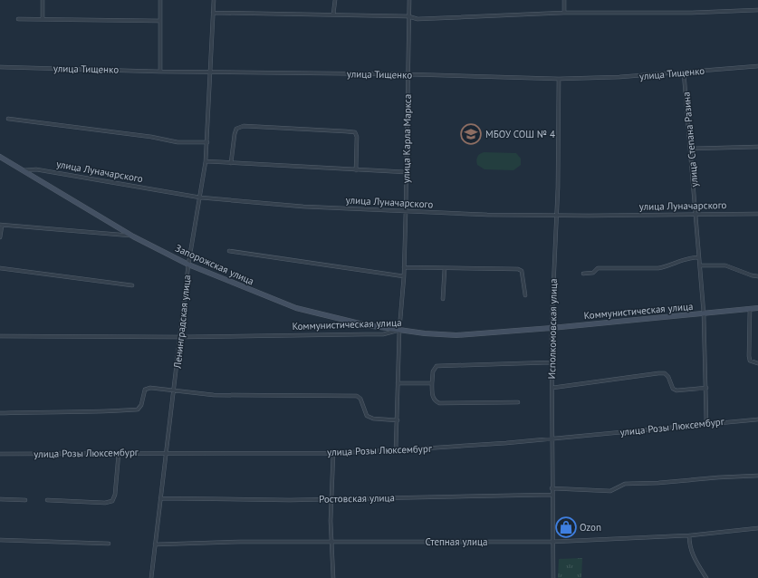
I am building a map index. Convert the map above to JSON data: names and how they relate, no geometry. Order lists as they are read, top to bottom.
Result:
{
  "streets": {
    "main road": ["Запорожская улица", "Коммунистическая улица"],
    "street": [
      "улица Тищенко",
      "улица Карла Маркса",
      "улица Степана Разина",
      "улица Луначарского",
      "Ленинградская улица",
      "Исполкомовская улица",
      "улица Розы Люксембург",
      "Ростовская улица",
      "Степная улица"
    ]
  },
  "crossings": [
    ["улица Тищенко", "улица Карла Маркса"],
    ["улица Тищенко", "улица Степана Разина"],
    ["улица Тищенко", "Ленинградская улица"],
    ["улица Тищенко", "Исполкомовская улица"],
    ["улица Карла Маркса", "улица Луначарского"],
    ["улица Карла Маркса", "Запорожская улица"],
    ["улица Карла Маркса", "Коммунистическая улица"],
    ["улица Карла Маркса", "улица Розы Люксембург"],
    ["улица Степана Разина", "улица Луначарского"],
    ["улица Степана Разина", "Коммунистическая улица"],
    ["улица Степана Разина", "улица Розы Люксембург"],
    ["улица Луначарского", "Ленинградская улица"],
    ["улица Луначарского", "Исполкомовская улица"],
    ["Запорожская улица", "Коммунистическая улица"],
    ["Запорожская улица", "Ленинградская улица"],
    ["Коммунистическая улица", "Ленинградская улица"],
    ["Коммунистическая улица", "Исполкомовская улица"],
    ["Ленинградская улица", "улица Розы Люксембург"],
    ["Ленинградская улица", "Ростовская улица"],
    ["Ленинградская улица", "Степная улица"],
    ["Исполкомовская улица", "улица Розы Люксембург"],
    ["Исполкомовская улица", "Ростовская улица"],
    ["Исполкомовская улица", "Степная улица"]
  ],
  "places": {
    "school or university": ["МБОУ СОШ № 4"],
    "shop": ["Ozon"]
  }
}
